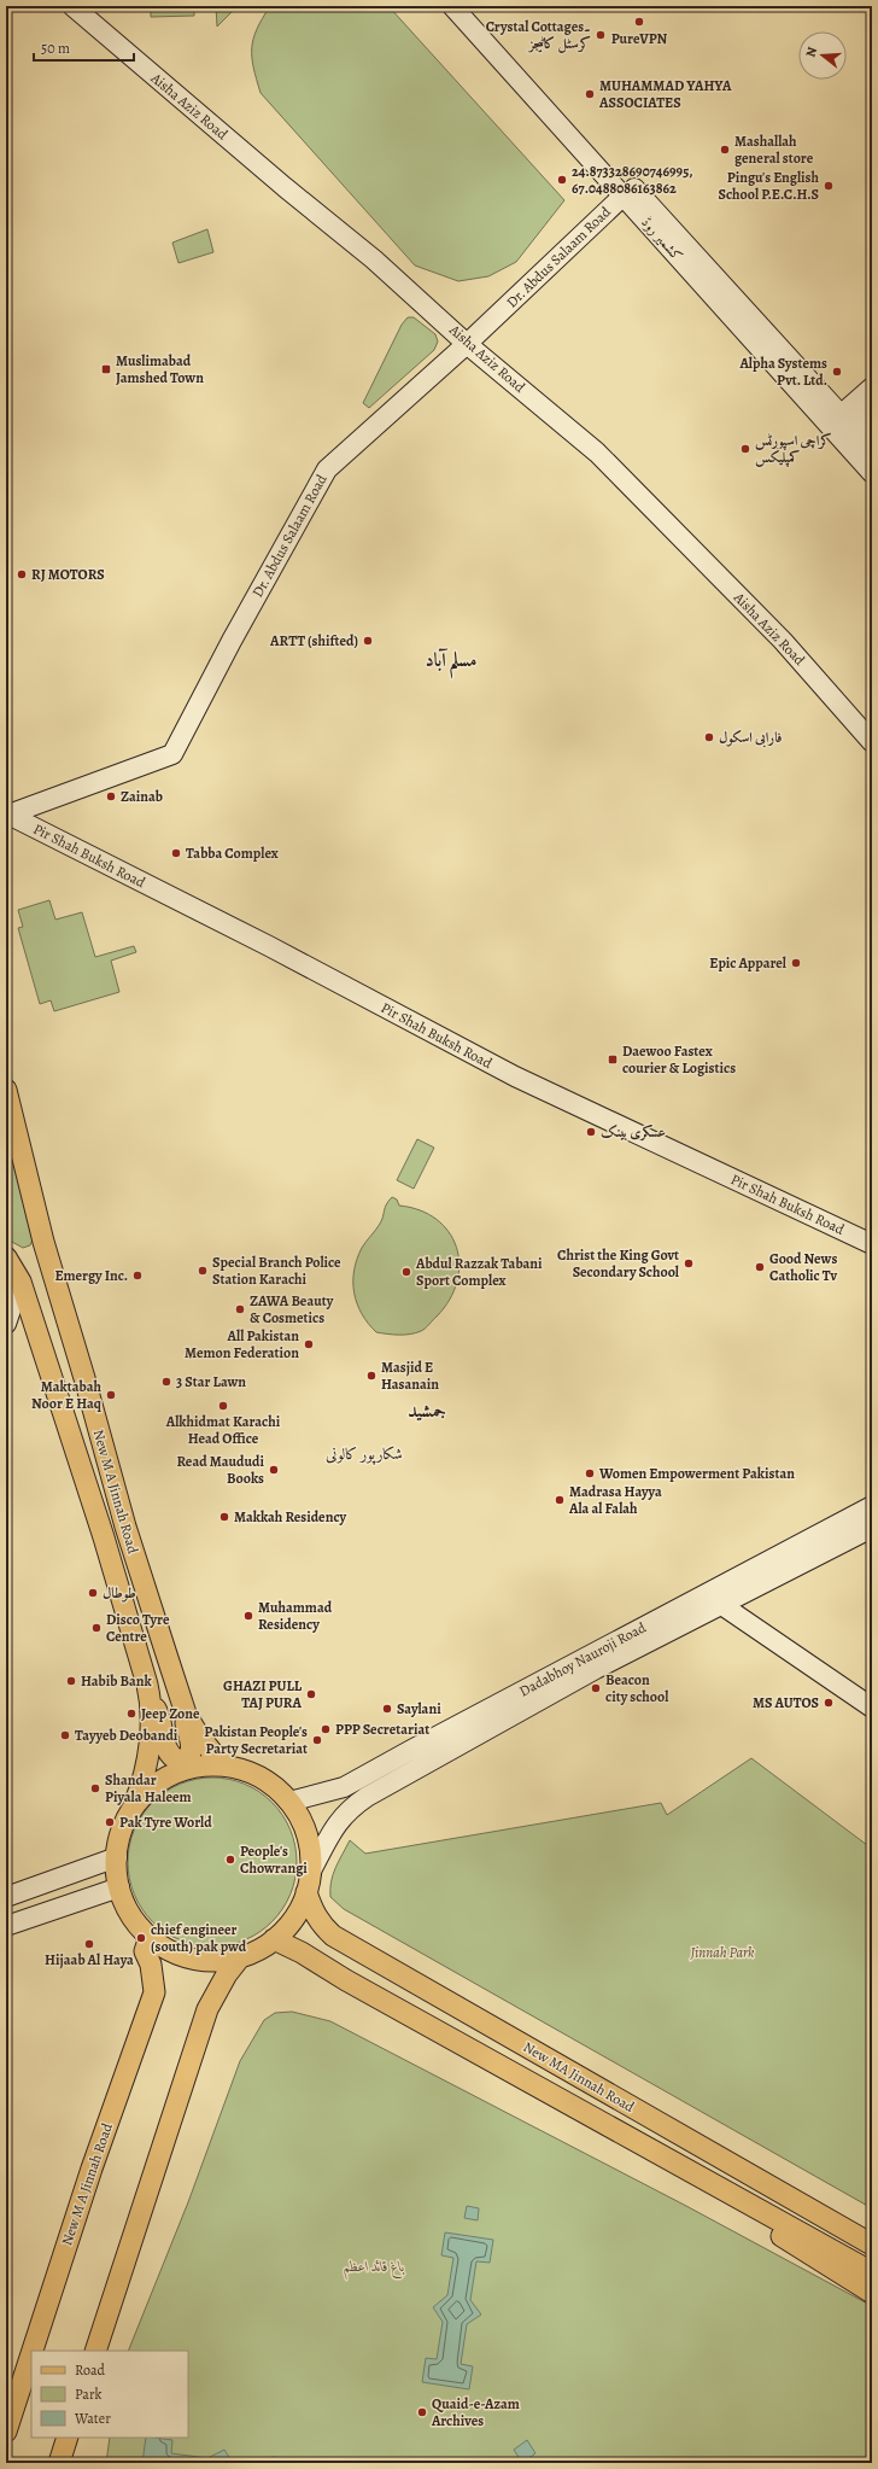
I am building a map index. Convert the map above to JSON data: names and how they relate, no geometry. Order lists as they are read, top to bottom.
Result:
{
  "streets": {
    "main road": ["New M A Jinnah Road", "New MA Jinnah Road"],
    "street": [
      "Aisha Aziz Road",
      "کشمیر روڈ",
      "Dr. Abdus Salaam Road",
      "Pir Shah Buksh Road",
      "Dadabhoy Nauroji Road"
    ]
  },
  "crossings": [
    ["Aisha Aziz Road", "Dr. Abdus Salaam Road"],
    ["کشمیر روڈ", "Dr. Abdus Salaam Road"],
    ["Dr. Abdus Salaam Road", "Pir Shah Buksh Road"]
  ],
  "districts": ["مسلم آباد", "جمشید", "شکارپور کالونی"],
  "parks": ["Jinnah Park", "باغ قائد اعظم"],
  "places": {
    "other": [
      "PureVPN",
      "Crystal Cottages۔ کرسٹل کاٹیجز",
      "MUHAMMAD YAHYA ASSOCIATES",
      "Mashallah general store",
      "24.873328690746995, 67.0488086163862",
      "Pingu's English School P.E.C.H.S",
      "Alpha Systems Pvt. Ltd.",
      "کراچی اسپورٹس کمپلیکس",
      "RJ MOTORS",
      "ARTT (shifted)",
      "فارابی اسکول",
      "Zainab",
      "Tabba Complex",
      "Epic Apparel",
      "عسکری بینک",
      "Christ the King Govt Secondary School",
      "Good News Catholic Tv",
      "Special Branch Police Station Karachi",
      "Abdul Razzak Tabani Sport Complex",
      "Emergy Inc.",
      "ZAWA Beauty & Cosmetics",
      "All Pakistan Memon Federation",
      "Masjid E Hasanain",
      "3 Star Lawn",
      "Maktabah Noor E Haq",
      "Alkhidmat Karachi Head Office",
      "Read Maududi Books",
      "Women Empowerment Pakistan",
      "Madrasa Hayya Ala al Falah",
      "Makkah Residency",
      "طوطال",
      "Muhammad Residency",
      "Disco Tyre Centre",
      "Habib Bank",
      "Beacon city school",
      "GHAZI PULL TAJ PURA",
      "MS AUTOS",
      "Saylani",
      "Jeep Zone",
      "PPP Secretariat",
      "Tayyeb Deobandi",
      "Pakistan People's Party Secretariat",
      "Shandar Piyala Haleem",
      "Pak Tyre World",
      "People's Chowrangi",
      "chief engineer (south) pak pwd",
      "Hijaab Al Haya",
      "Quaid-e-Azam Archives"
    ],
    "transit": ["Muslimabad Jamshed Town", "Daewoo Fastex courier & Logistics"]
  },
  "legend": ["Road", "Park", "Water"],
  "scale_bar": "50 m",
  "north": "left"
}
